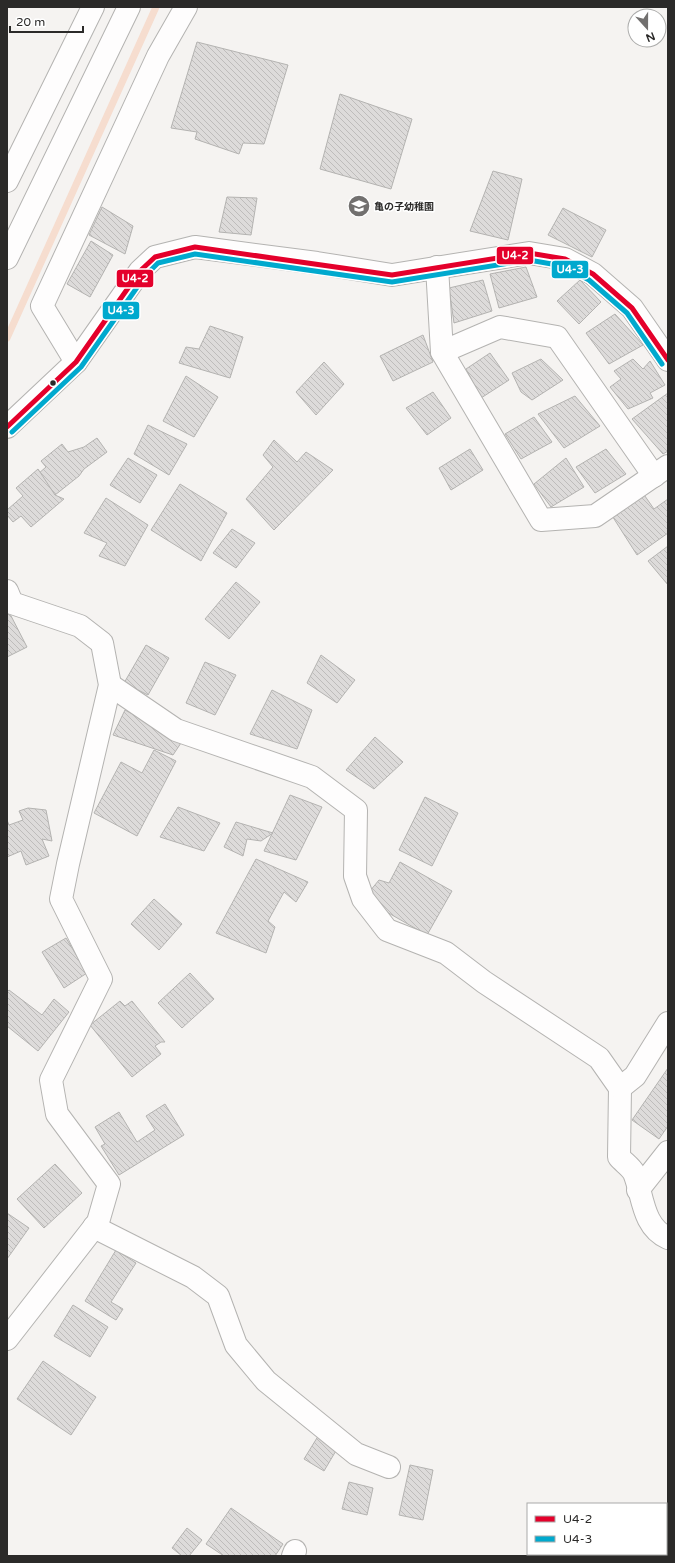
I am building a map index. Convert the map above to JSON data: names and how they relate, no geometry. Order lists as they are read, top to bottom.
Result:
{
  "places": {
    "school or university": ["亀の子幼稚園"]
  },
  "lines": ["transit line U4-2", "transit line U4-3"],
  "legend": ["U4-2", "U4-3"],
  "scale_bar": "20 m",
  "north": "bottom"
}
